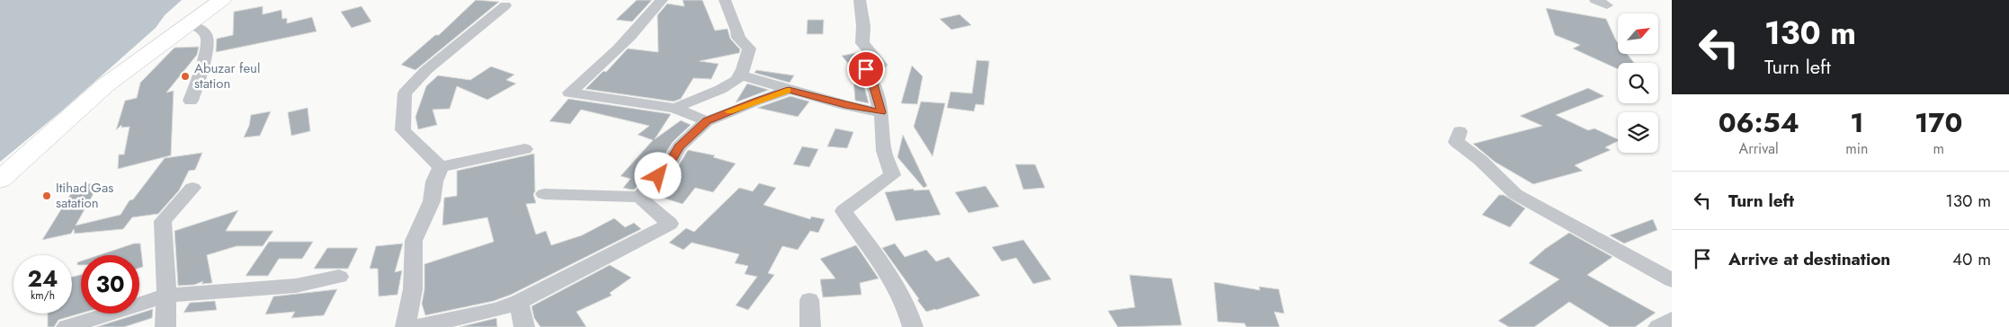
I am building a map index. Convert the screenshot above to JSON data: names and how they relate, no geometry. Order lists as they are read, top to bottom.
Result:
{
  "places": ["Abuzar feul station", "Itihad Gas satation"],
  "north": "top right",
  "page": {
    "turn": ["130 m", "Turn left"],
    "eta": [
      "06:54",
      "Arrival",
      "1",
      "min",
      "170",
      "m"
    ],
    "list": [
      {
        "name": "Turn left",
        "value": "130 m"
      },
      {
        "name": "Arrive at destination",
        "value": "40 m"
      }
    ],
    "speed": "24 km/h",
    "limit": "30"
  }
}
